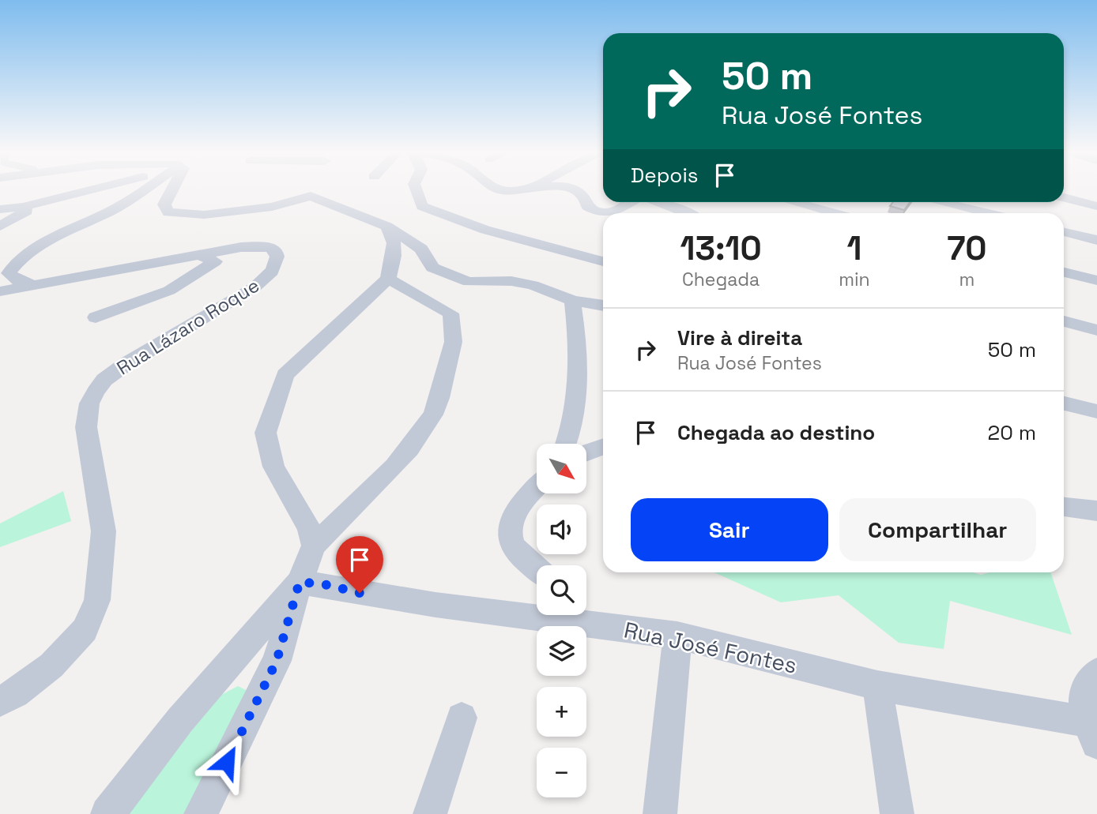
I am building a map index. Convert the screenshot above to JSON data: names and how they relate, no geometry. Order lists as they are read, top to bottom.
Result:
{
  "streets": {
    "street": ["Rua Lázaro Roque", "Rua José Fontes"]
  },
  "north": "bottom right",
  "page": {
    "turn": ["50 m", "Rua José Fontes"],
    "then": "Depois",
    "eta": [
      "13:10",
      "Chegada",
      "1",
      "min",
      "70",
      "m"
    ],
    "list": [
      {
        "name": "Vire à direita",
        "note": "Rua José Fontes",
        "value": "50 m"
      },
      {
        "name": "Chegada ao destino",
        "value": "20 m"
      }
    ],
    "map_buttons": ["+", "−"],
    "buttons": ["Sair", "Compartilhar"]
  }
}
